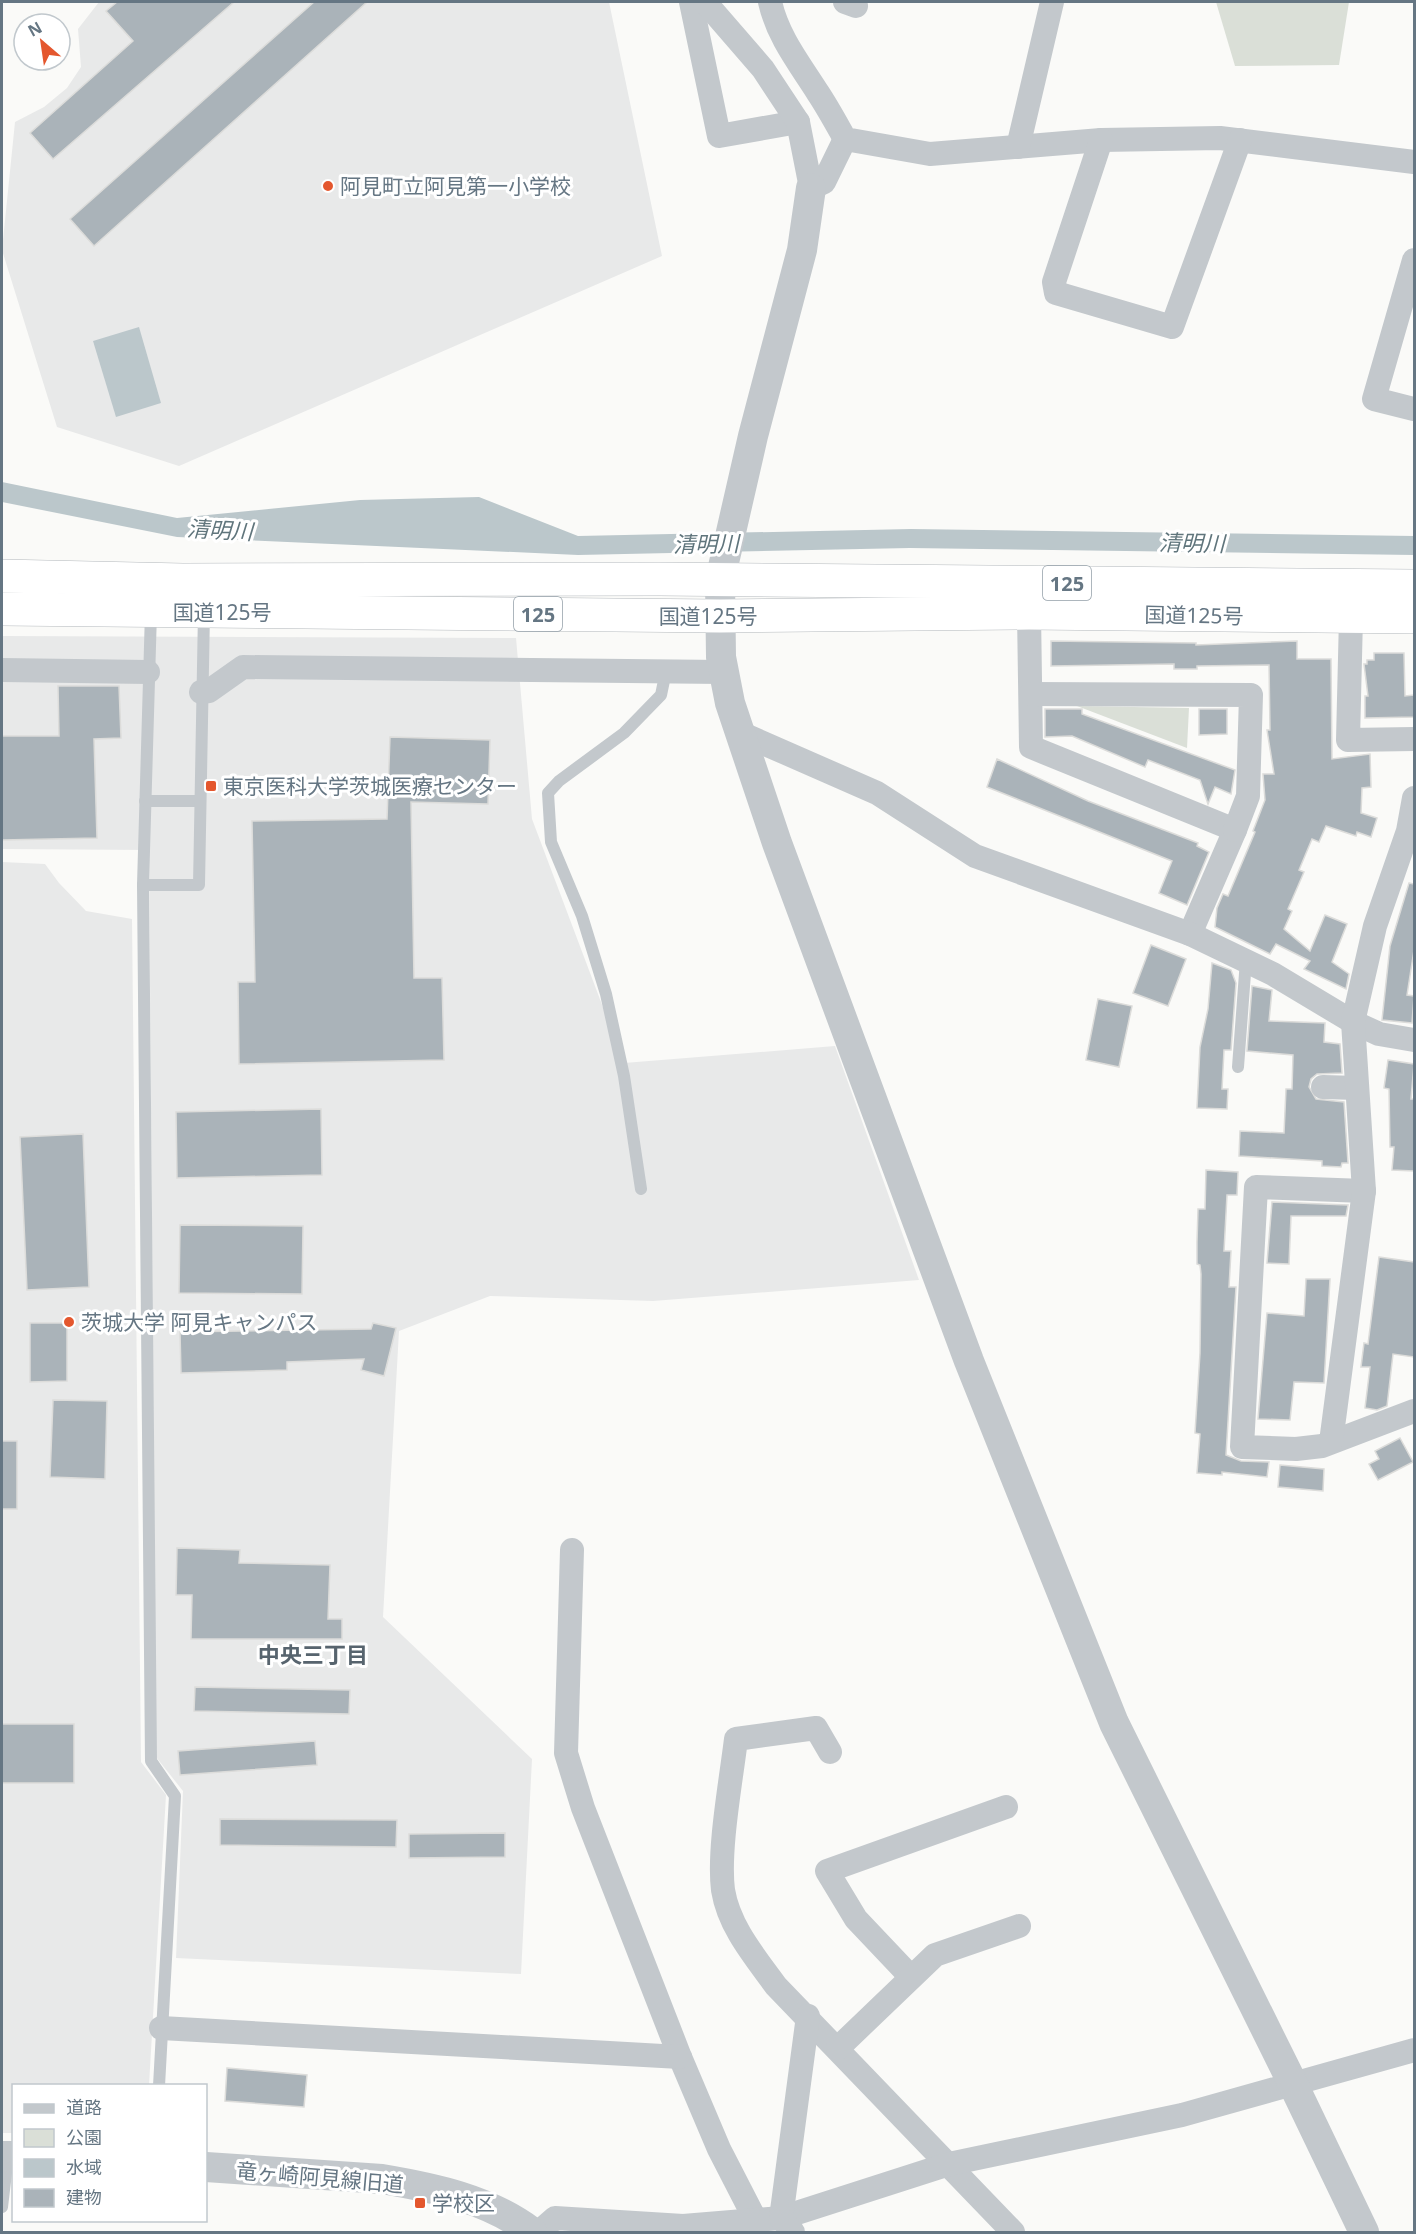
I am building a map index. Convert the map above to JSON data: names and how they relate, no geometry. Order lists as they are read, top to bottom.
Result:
{
  "streets": {
    "highway": ["125", "国道125号"],
    "street": ["竜ヶ崎阿見線旧道"]
  },
  "districts": ["中央三丁目"],
  "water": ["清明川"],
  "places": {
    "other": ["阿見町立阿見第一小学校", "茨城大学 阿見キャンパス"],
    "transit": ["東京医科大学茨城医療センター", "学校区"]
  },
  "legend": [
    "道路",
    "公園",
    "水域",
    "建物"
  ],
  "north": "top left"
}
